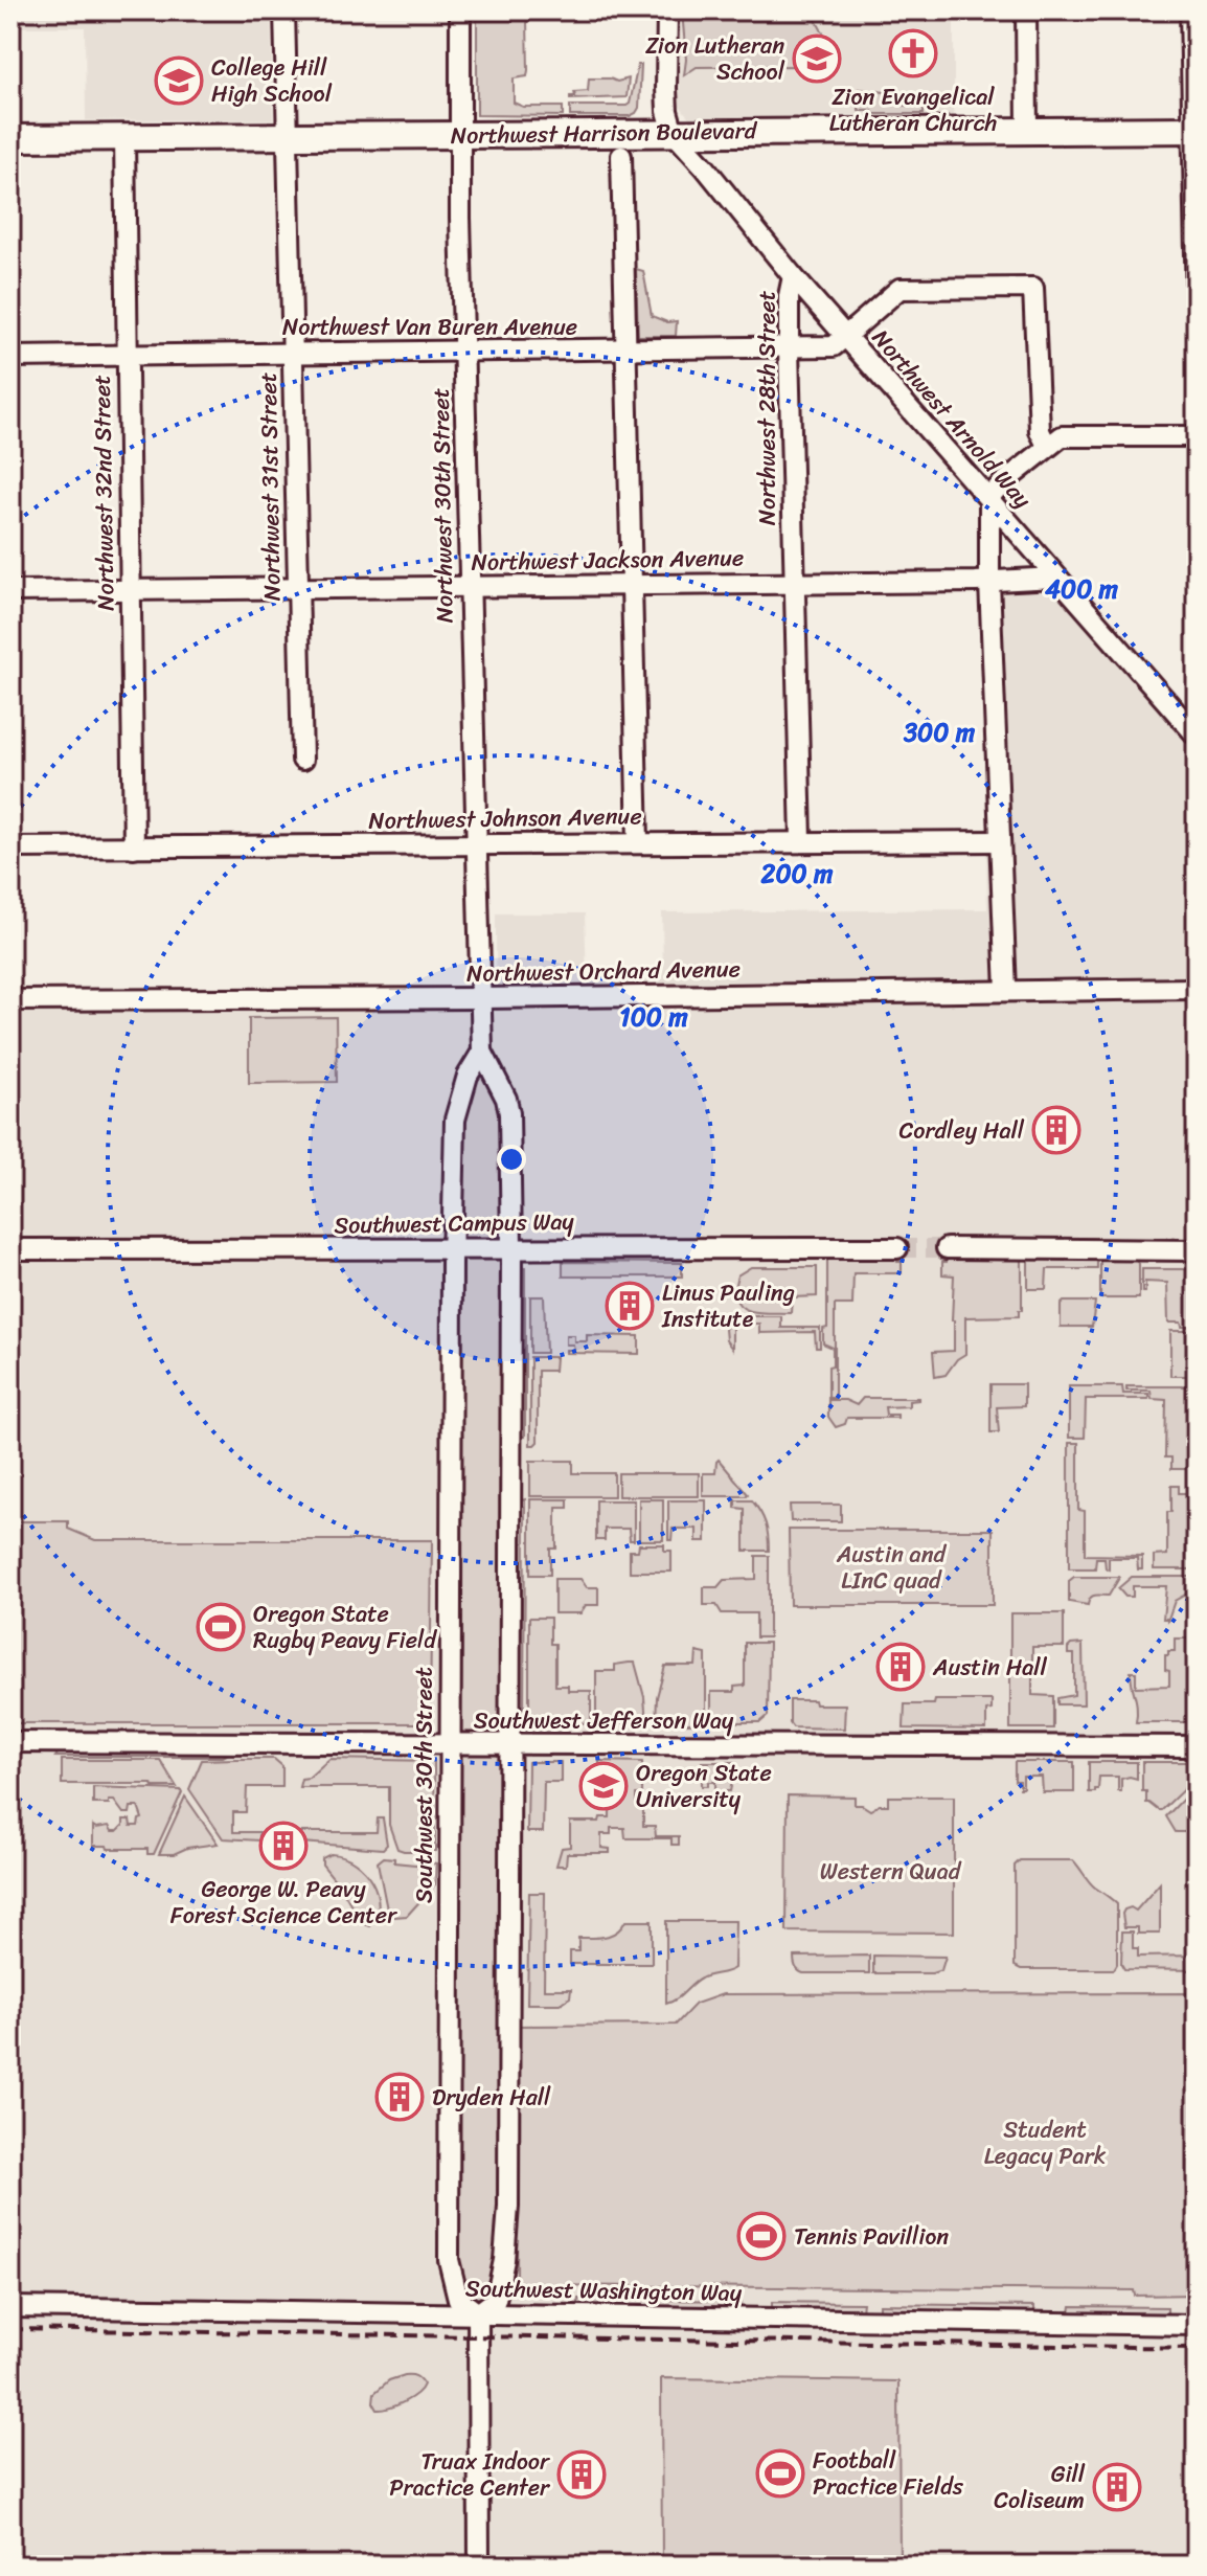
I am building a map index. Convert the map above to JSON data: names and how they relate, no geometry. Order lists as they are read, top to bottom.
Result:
{
  "streets": {
    "main road": ["Northwest Harrison Boulevard"],
    "street": [
      "Northwest Van Buren Avenue",
      "Northwest 28th Street",
      "Northwest Arnold Way",
      "Northwest 31st Street",
      "Northwest 32nd Street",
      "Northwest 30th Street",
      "Northwest Jackson Avenue",
      "Northwest Johnson Avenue",
      "Northwest Orchard Avenue",
      "Southwest Campus Way",
      "Southwest Jefferson Way",
      "Southwest 30th Street",
      "Southwest Washington Way"
    ]
  },
  "crossings": [
    ["Northwest Harrison Boulevard", "Northwest Arnold Way"],
    ["Northwest Harrison Boulevard", "Northwest 31st Street"],
    ["Northwest Harrison Boulevard", "Northwest 32nd Street"],
    ["Northwest Harrison Boulevard", "Northwest 30th Street"],
    ["Northwest Van Buren Avenue", "Northwest 28th Street"],
    ["Northwest Van Buren Avenue", "Northwest Arnold Way"],
    ["Northwest Van Buren Avenue", "Northwest 31st Street"],
    ["Northwest Van Buren Avenue", "Northwest 32nd Street"],
    ["Northwest Van Buren Avenue", "Northwest 30th Street"],
    ["Northwest 28th Street", "Northwest Arnold Way"],
    ["Northwest 28th Street", "Northwest Jackson Avenue"],
    ["Northwest 28th Street", "Northwest Johnson Avenue"],
    ["Northwest Arnold Way", "Northwest Jackson Avenue"],
    ["Northwest 31st Street", "Northwest Jackson Avenue"],
    ["Northwest 32nd Street", "Northwest Jackson Avenue"],
    ["Northwest 32nd Street", "Northwest Johnson Avenue"],
    ["Northwest 30th Street", "Northwest Jackson Avenue"],
    ["Northwest 30th Street", "Northwest Johnson Avenue"],
    ["Northwest 30th Street", "Northwest Orchard Avenue"],
    ["Northwest 30th Street", "Southwest 30th Street"],
    ["Northwest Orchard Avenue", "Southwest 30th Street"],
    ["Southwest Campus Way", "Southwest 30th Street"],
    ["Southwest Jefferson Way", "Southwest 30th Street"],
    ["Southwest 30th Street", "Southwest Washington Way"]
  ],
  "parks": ["Austin and LInC quad", "Western Quad", "Student Legacy Park"],
  "places": {
    "church": ["Zion Evangelical Lutheran Church"],
    "school or university": ["Zion Lutheran School", "College Hill High School", "Oregon State University"],
    "building": [
      "Cordley Hall",
      "Linus Pauling Institute",
      "Austin Hall",
      "George W. Peavy Forest Science Center",
      "Dryden Hall",
      "Truax Indoor Practice Center",
      "Gill Coliseum"
    ],
    "sports": ["Oregon State Rugby Peavy Field", "Tennis Pavillion", "Football Practice Fields"]
  },
  "rings": [
    "400 m",
    "300 m",
    "200 m",
    "100 m"
  ]
}
